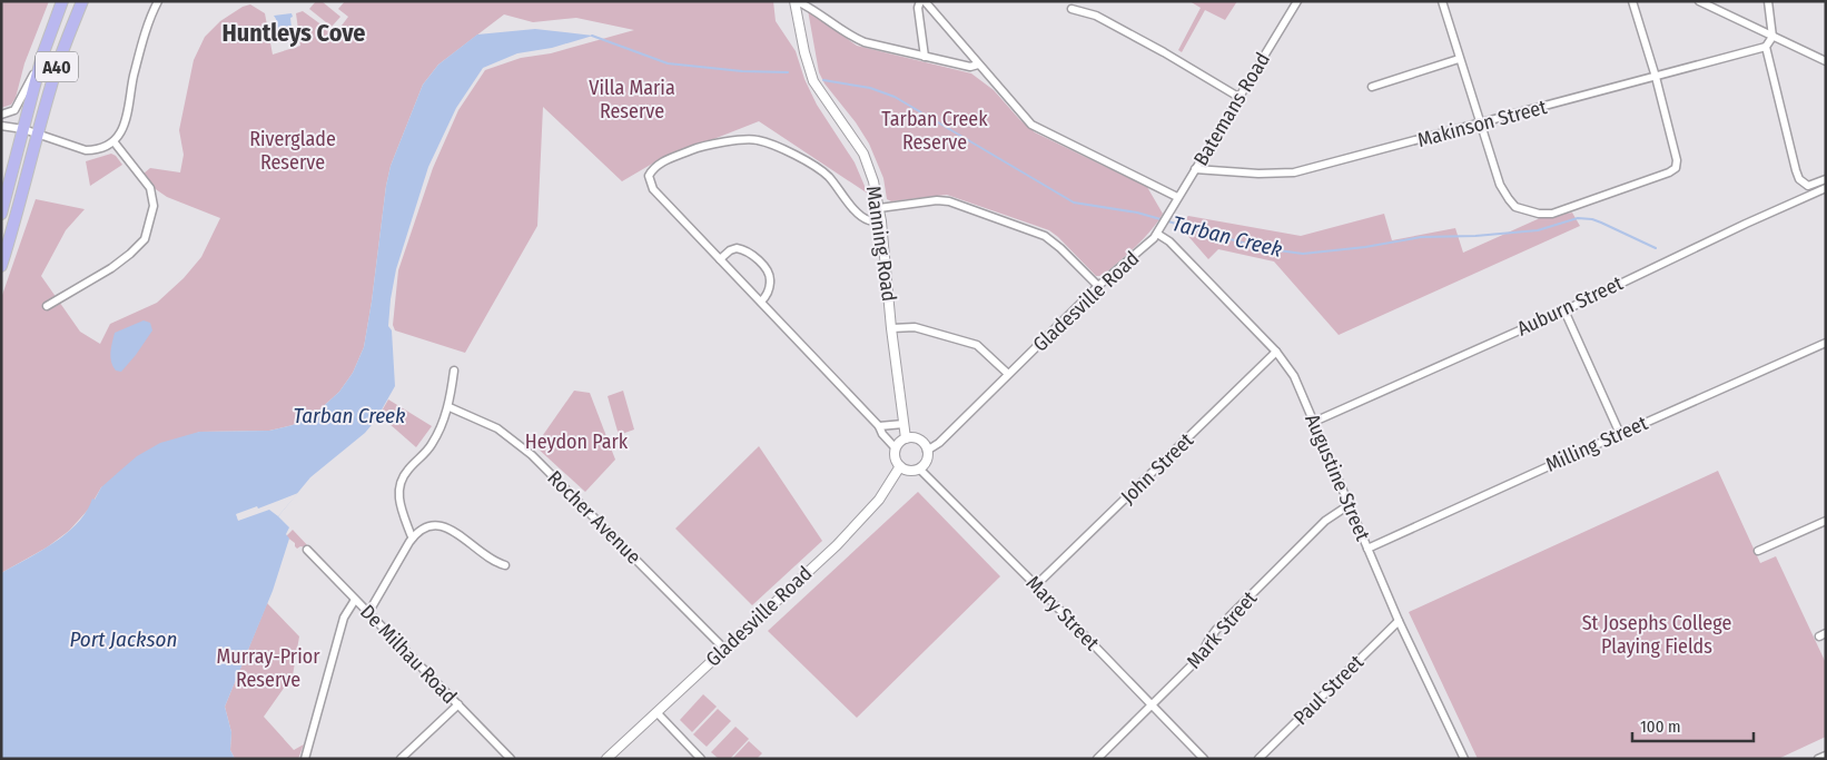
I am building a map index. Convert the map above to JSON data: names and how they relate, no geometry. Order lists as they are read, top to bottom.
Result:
{
  "streets": {
    "highway": ["A40"],
    "street": [
      "Batemans Road",
      "Makinson Street",
      "Manning Road",
      "Gladesville Road",
      "Auburn Street",
      "Milling Street",
      "John Street",
      "Augustine Street",
      "Rocher Avenue",
      "Mary Street",
      "Mark Street",
      "De Milhau Road",
      "Paul Street"
    ]
  },
  "crossings": [
    ["Batemans Road", "Makinson Street"],
    ["Batemans Road", "Gladesville Road"],
    ["Manning Road", "Gladesville Road"],
    ["Manning Road", "Mary Street"],
    ["Gladesville Road", "Augustine Street"],
    ["Gladesville Road", "Rocher Avenue"],
    ["Gladesville Road", "Mary Street"],
    ["Auburn Street", "Augustine Street"],
    ["Milling Street", "Augustine Street"],
    ["John Street", "Augustine Street"],
    ["John Street", "Mary Street"],
    ["Augustine Street", "Mark Street"],
    ["Augustine Street", "Paul Street"],
    ["Mary Street", "Mark Street"]
  ],
  "districts": ["Huntleys Cove"],
  "water": ["Tarban Creek", "Port Jackson"],
  "parks": [
    "Villa Maria Reserve",
    "Tarban Creek Reserve",
    "Riverglade Reserve",
    "Heydon Park",
    "St Josephs College Playing Fields",
    "Murray-Prior Reserve"
  ],
  "scale_bar": "100 m"
}
